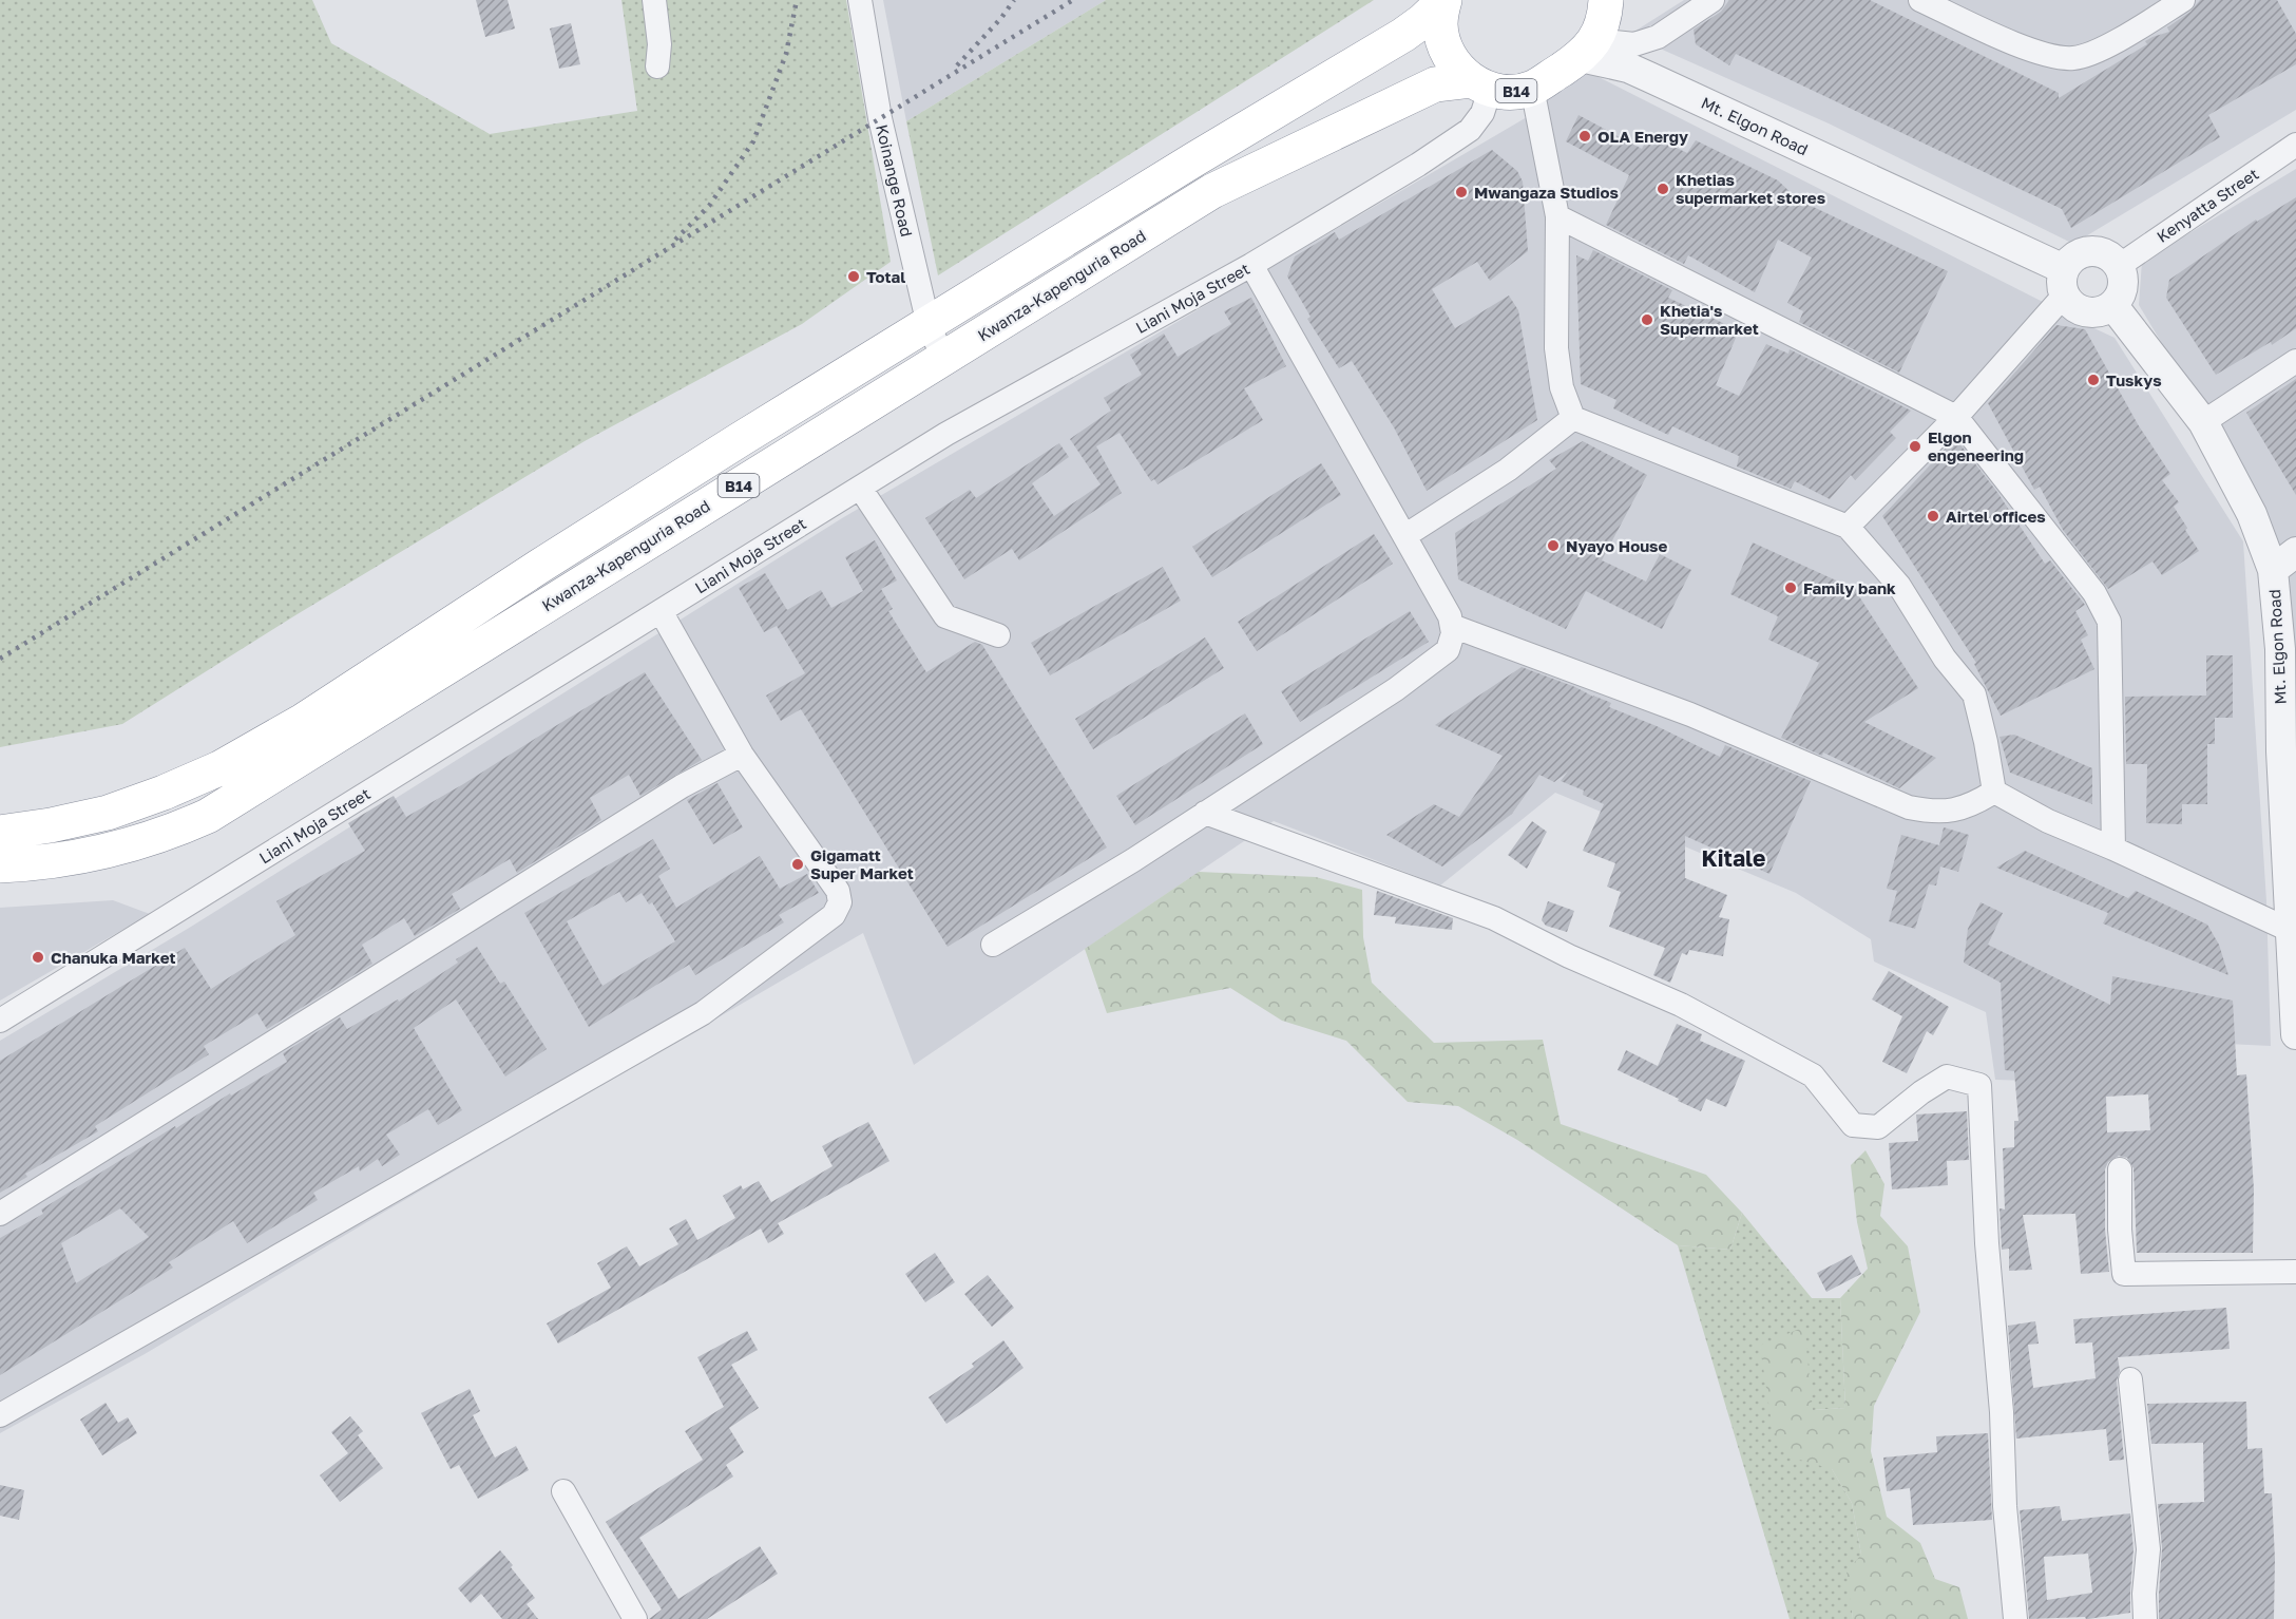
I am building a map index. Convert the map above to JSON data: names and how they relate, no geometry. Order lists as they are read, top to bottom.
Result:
{
  "streets": {
    "highway": ["B14", "Kwanza-Kapenguria Road"],
    "street": [
      "Mt. Elgon Road",
      "Koinange Road",
      "Kenyatta Street",
      "Liani Moja Street"
    ]
  },
  "crossings": [
    ["B14", "Mt. Elgon Road"],
    ["B14", "Koinange Road"],
    ["B14", "Kwanza-Kapenguria Road"],
    ["B14", "Liani Moja Street"],
    ["Mt. Elgon Road", "Kenyatta Street"],
    ["Koinange Road", "Kwanza-Kapenguria Road"],
    ["Kwanza-Kapenguria Road", "Liani Moja Street"]
  ],
  "districts": ["Kitale"],
  "places": [
    "OLA Energy",
    "Khetias supermarket stores",
    "Mwangaza Studios",
    "Total",
    "Khetia's Supermarket",
    "Tuskys",
    "Elgon engeneering",
    "Airtel offices",
    "Nyayo House",
    "Family bank",
    "Gigamatt Super Market",
    "Chanuka Market"
  ]
}
